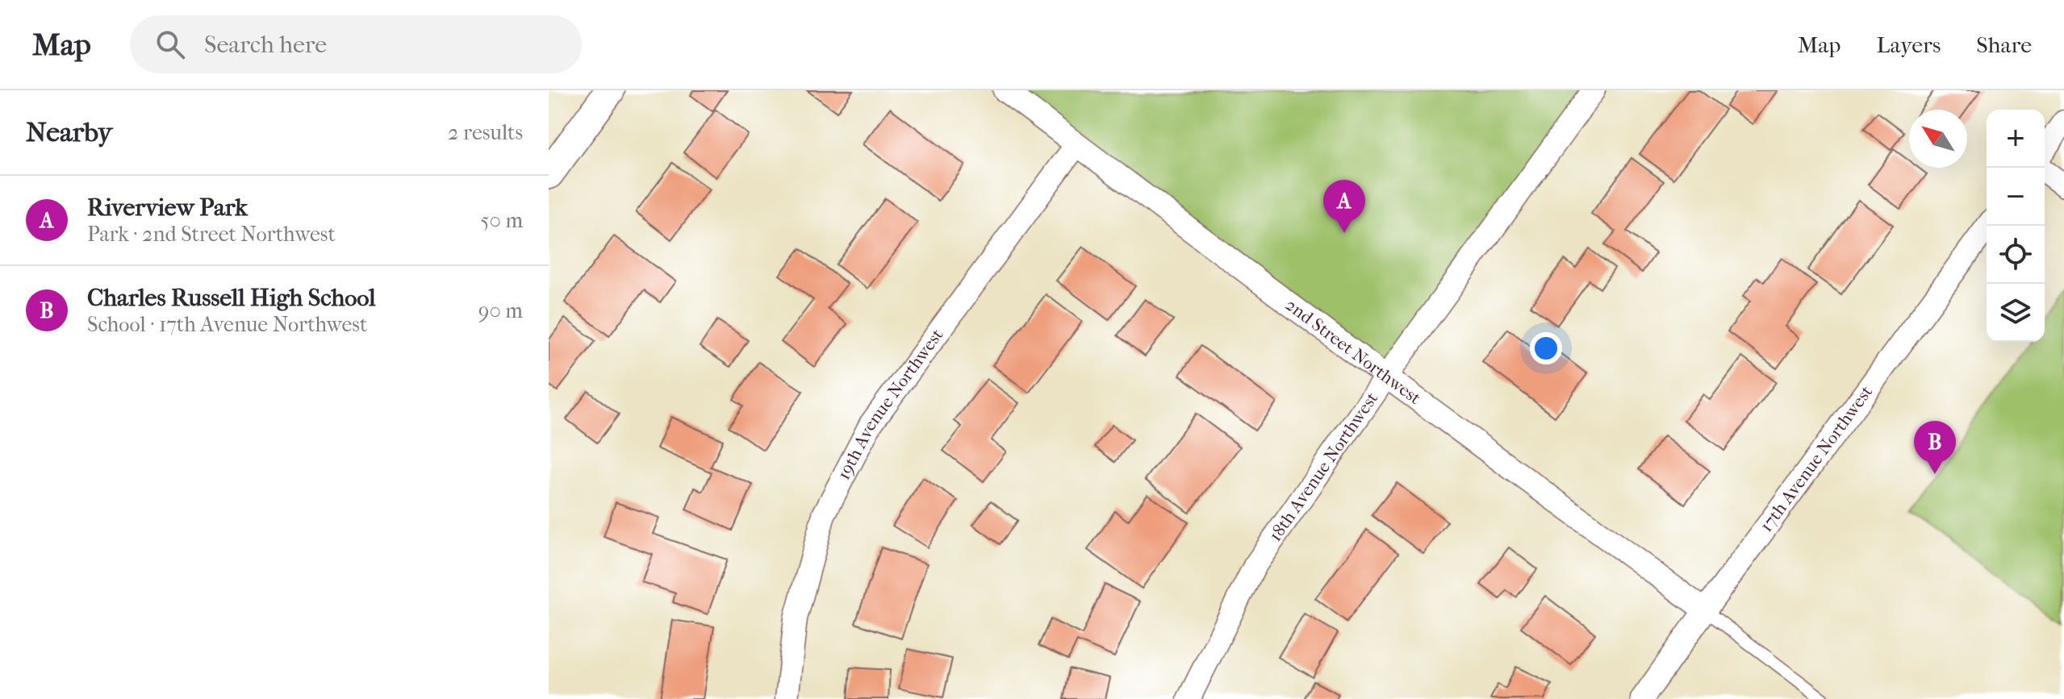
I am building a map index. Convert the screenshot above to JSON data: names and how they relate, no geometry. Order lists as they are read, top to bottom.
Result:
{
  "streets": {
    "street": [
      "2nd Street Northwest",
      "19th Avenue Northwest",
      "17th Avenue Northwest",
      "18th Avenue Northwest"
    ]
  },
  "crossings": [
    ["2nd Street Northwest", "19th Avenue Northwest"],
    ["2nd Street Northwest", "17th Avenue Northwest"],
    ["2nd Street Northwest", "18th Avenue Northwest"]
  ],
  "north": "top left",
  "page": {
    "header": "Map",
    "search": "Search here",
    "nav": ["Map", "Layers", "Share"],
    "heading": ["Nearby", "2 results"],
    "map_buttons": ["+", "−"],
    "list": [
      {
        "mark": "A",
        "name": "Riverview Park",
        "note": "Park · 2nd Street Northwest",
        "value": "50 m"
      },
      {
        "mark": "B",
        "name": "Charles Russell High School",
        "note": "School · 17th Avenue Northwest",
        "value": "90 m"
      }
    ],
    "pins": ["A", "B"]
  }
}
